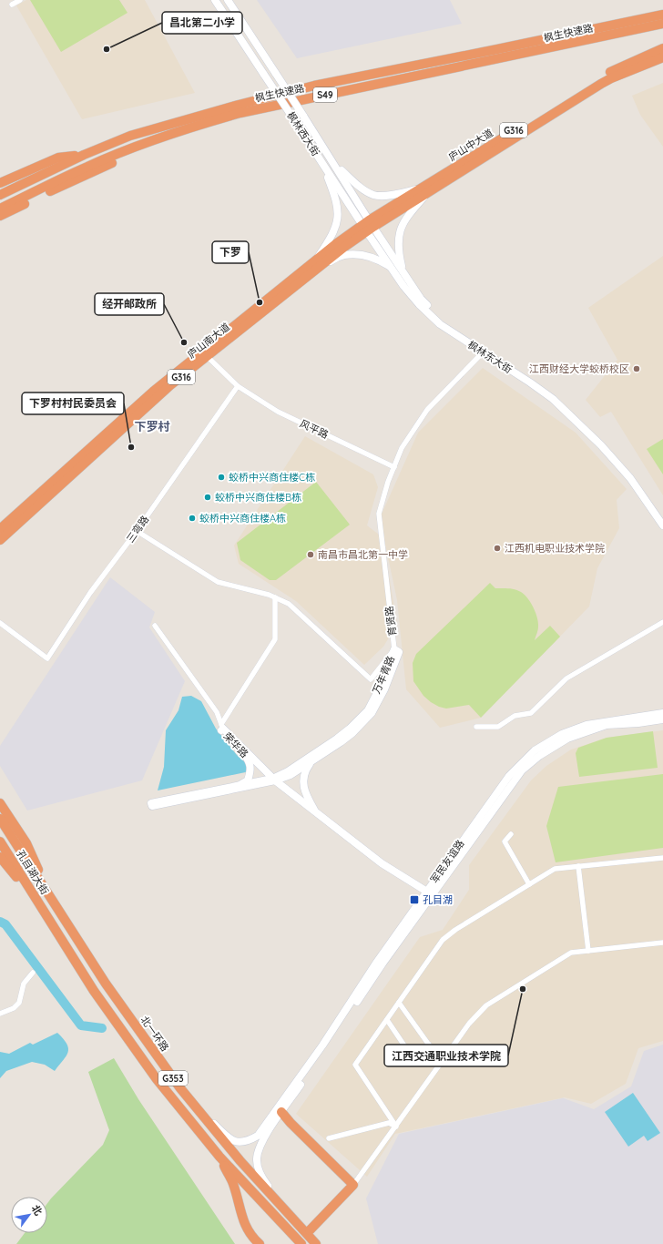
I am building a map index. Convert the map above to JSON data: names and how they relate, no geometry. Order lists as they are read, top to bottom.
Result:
{
  "streets": {
    "highway": [
      "枫生快速路",
      "S49",
      "G316",
      "庐山中大道",
      "庐山南大道",
      "孔目湖大街",
      "北一环路",
      "G353"
    ],
    "street": [
      "枫林西大街",
      "枫林东大街",
      "风平路",
      "三弯路",
      "育贤路",
      "万年青路",
      "荣华路",
      "军民友谊路"
    ]
  },
  "crossings": [
    ["枫林西大街", "庐山中大道"],
    ["枫林西大街", "庐山南大道"],
    ["枫林西大街", "枫林东大街"],
    ["庐山中大道", "庐山南大道"],
    ["庐山中大道", "枫林东大街"],
    ["庐山南大道", "枫林东大街"],
    ["枫林东大街", "育贤路"],
    ["风平路", "三弯路"],
    ["风平路", "育贤路"],
    ["三弯路", "育贤路"],
    ["育贤路", "万年青路"],
    ["万年青路", "荣华路"],
    ["荣华路", "军民友谊路"],
    ["孔目湖大街", "G353"]
  ],
  "districts": ["下罗村"],
  "places": {
    "other": [
      "昌北第二小学",
      "下罗",
      "经开邮政所",
      "江西财经大学蛟桥校区",
      "下罗村村民委员会",
      "蛟桥中兴商住楼C栋",
      "蛟桥中兴商住楼B栋",
      "蛟桥中兴商住楼A栋",
      "江西机电职业技术学院",
      "南昌市昌北第一中学",
      "江西交通职业技术学院"
    ],
    "transit": ["孔目湖"]
  },
  "north": "top right"
}
